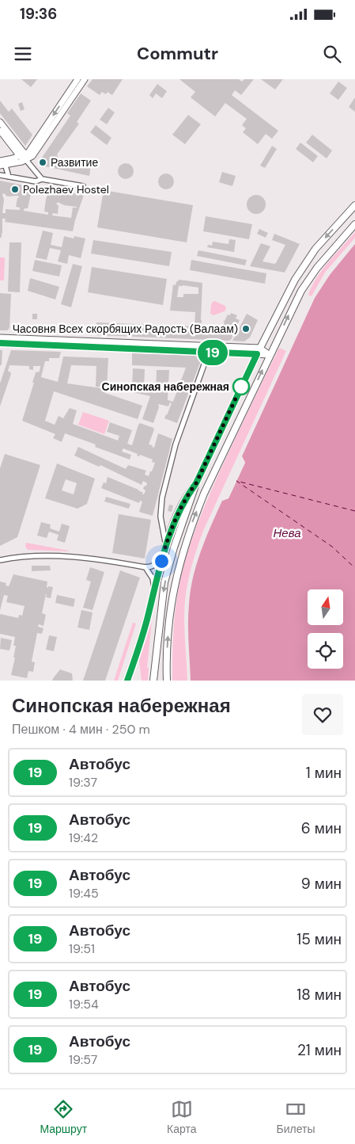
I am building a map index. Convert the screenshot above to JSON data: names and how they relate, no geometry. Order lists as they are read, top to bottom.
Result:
{
  "water": ["Нева"],
  "places": [
    "Развитие",
    "Polezhaev Hostel",
    "Часовня Всех скорбящих Радость (Валаам)",
    "Синопская набережная"
  ],
  "lines": ["bus line 19"],
  "north": "top",
  "page": {
    "status": "19:36",
    "header": "Commutr",
    "on_map": "19",
    "heading": ["Синопская набережная", "Пешком · 4 мин · 250 m"],
    "list": [
      {
        "mark": "19",
        "name": "Автобус",
        "note": "19:37",
        "value": "1 мин"
      },
      {
        "mark": "19",
        "name": "Автобус",
        "note": "19:42",
        "value": "6 мин"
      },
      {
        "mark": "19",
        "name": "Автобус",
        "note": "19:45",
        "value": "9 мин"
      },
      {
        "mark": "19",
        "name": "Автобус",
        "note": "19:51",
        "value": "15 мин"
      },
      {
        "mark": "19",
        "name": "Автобус",
        "note": "19:54",
        "value": "18 мин"
      },
      {
        "mark": "19",
        "name": "Автобус",
        "note": "19:57",
        "value": "21 мин"
      }
    ],
    "tabs": ["Маршрут", "Карта", "Билеты"]
  }
}
